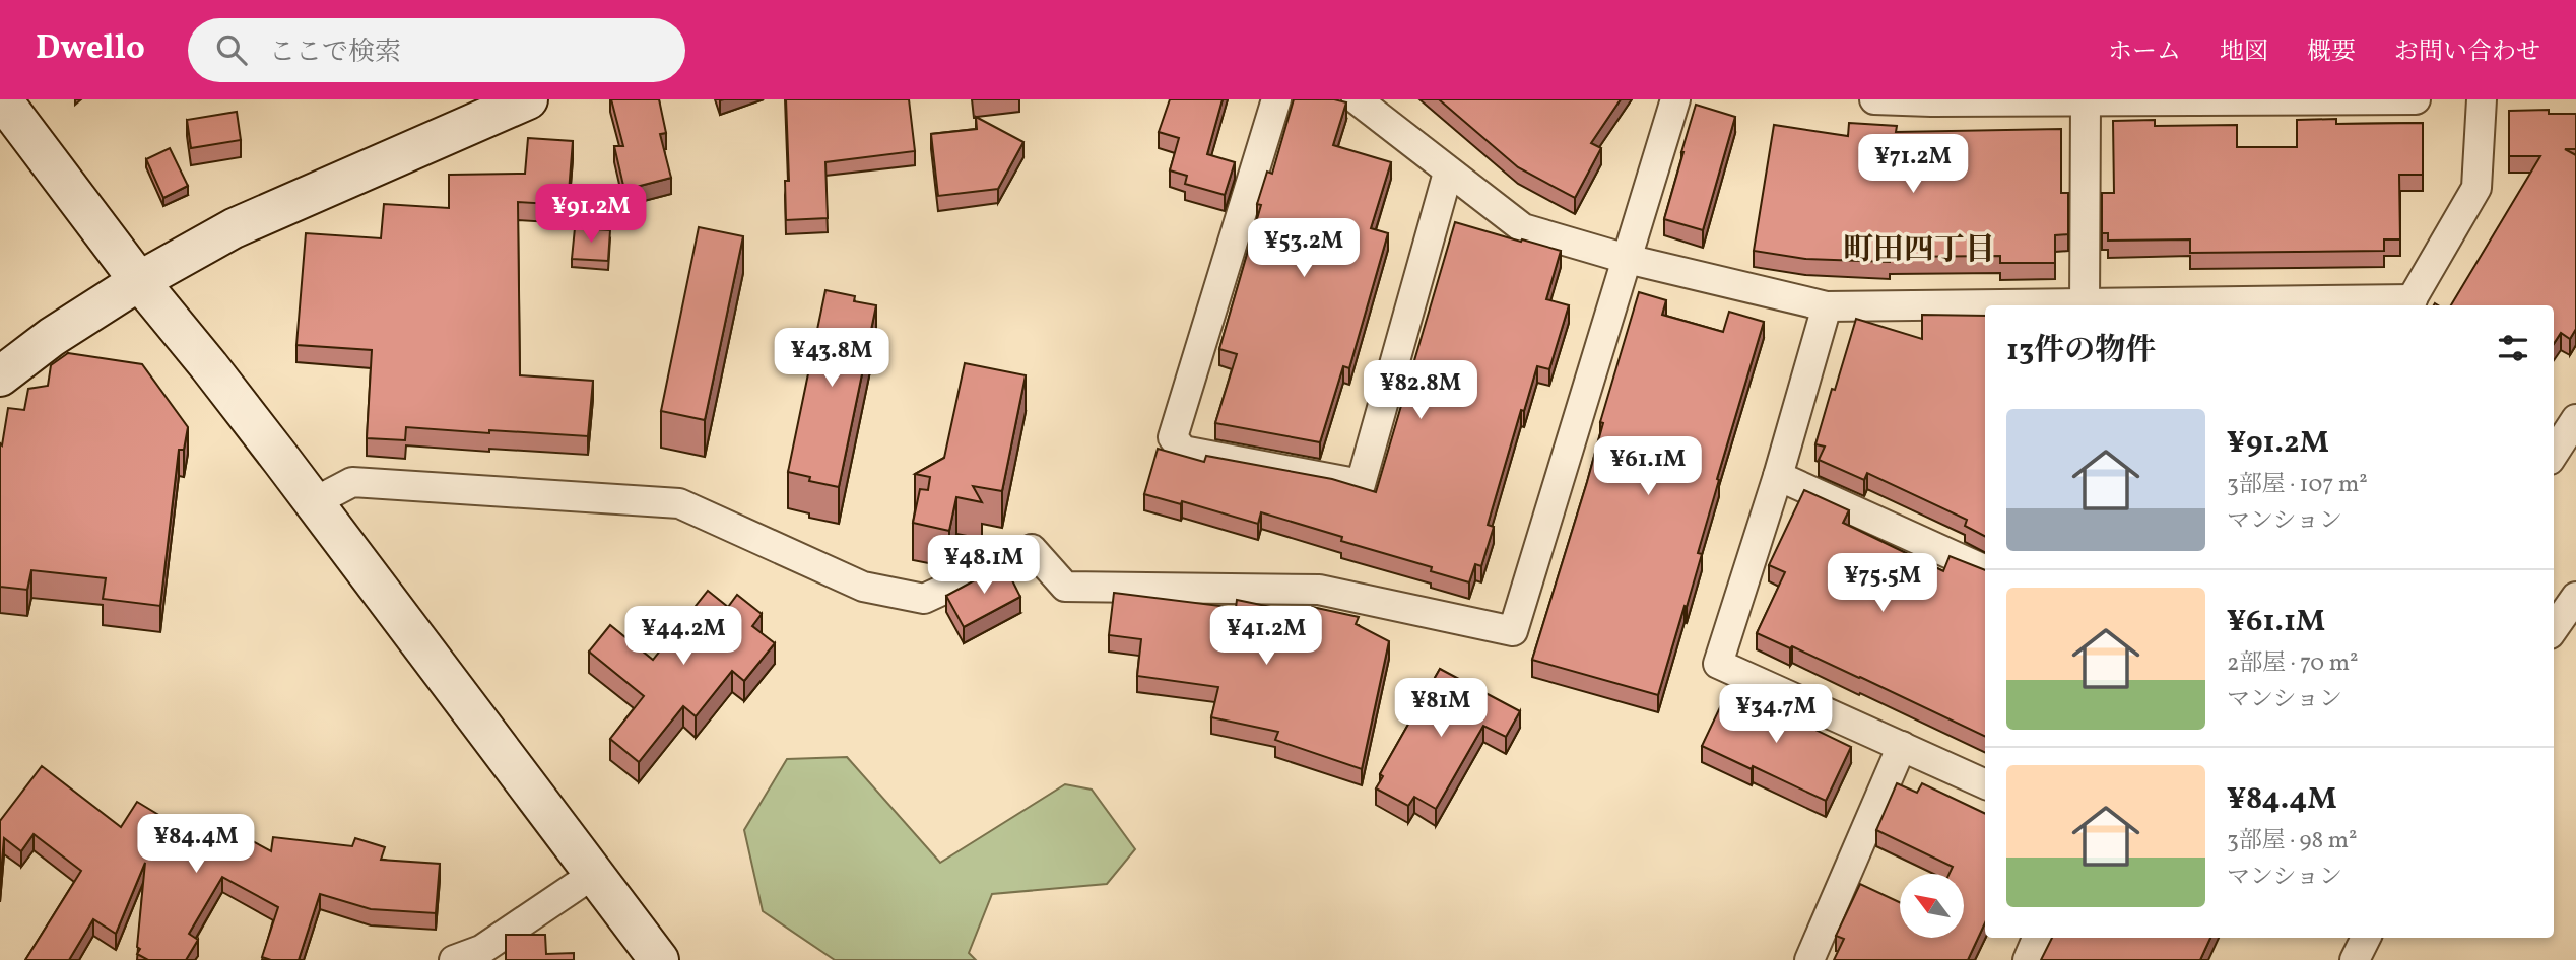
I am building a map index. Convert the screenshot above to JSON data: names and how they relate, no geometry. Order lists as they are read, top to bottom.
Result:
{
  "districts": ["町田四丁目"],
  "north": "top left",
  "page": {
    "header": "Dwello",
    "search": "ここで検索",
    "nav": [
      "ホーム",
      "地図",
      "概要",
      "お問い合わせ"
    ],
    "price": [
      "¥71.2M",
      "¥91.2M",
      "¥53.2M",
      "¥43.8M",
      "¥82.8M",
      "¥61.1M",
      "¥48.1M",
      "¥75.5M",
      "¥44.2M",
      "¥41.2M",
      "¥81M",
      "¥34.7M",
      "¥84.4M"
    ],
    "heading": "13件の物件",
    "list": [
      {
        "name": "¥91.2M",
        "note": "3部屋 · 107 m² · マンション"
      },
      {
        "name": "¥61.1M",
        "note": "2部屋 · 70 m² · マンション"
      },
      {
        "name": "¥84.4M",
        "note": "3部屋 · 98 m² · マンション"
      }
    ]
  }
}
